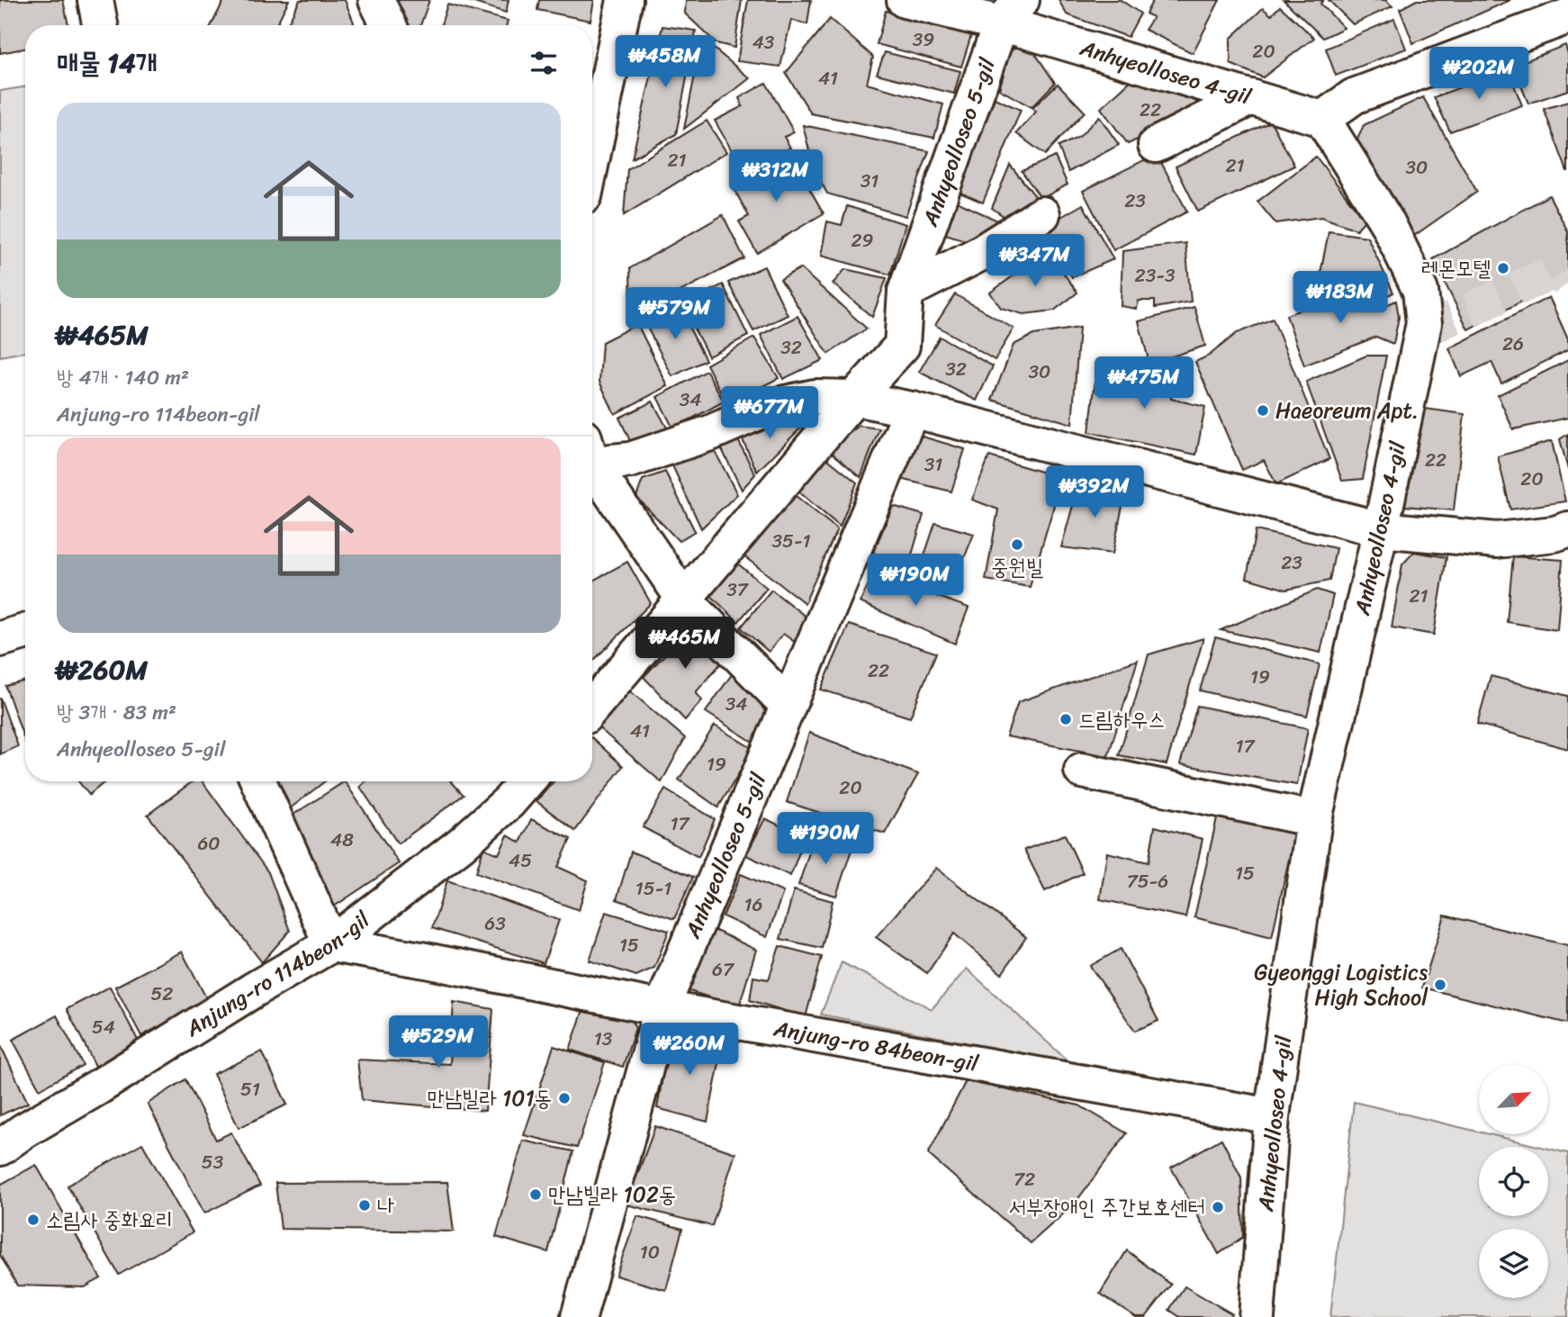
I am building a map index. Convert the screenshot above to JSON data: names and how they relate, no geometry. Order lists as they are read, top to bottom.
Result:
{
  "streets": {
    "street": [
      "Anhyeolloseo 4-gil",
      "Anhyeolloseo 5-gil",
      "Anjung-ro 114beon-gil",
      "Anjung-ro 84beon-gil"
    ]
  },
  "crossings": [
    ["Anhyeolloseo 4-gil", "Anhyeolloseo 5-gil"],
    ["Anhyeolloseo 4-gil", "Anjung-ro 84beon-gil"],
    ["Anhyeolloseo 5-gil", "Anjung-ro 84beon-gil"],
    ["Anjung-ro 114beon-gil", "Anjung-ro 84beon-gil"]
  ],
  "places": [
    "레몬모텔",
    "Haeoreum Apt.",
    "중원빌",
    "드림하우스",
    "Gyeonggi Logistics High School",
    "만남빌라 101동",
    "만남빌라 102동",
    "나",
    "서부장애인 주간보호센터",
    "소림사 중화요리"
  ],
  "house_numbers": [
    "39",
    "43",
    "20",
    "41",
    "22",
    "21",
    "21",
    "30",
    "31",
    "23",
    "29",
    "23-3",
    "26",
    "32",
    "32",
    "30",
    "34",
    "22",
    "31",
    "20",
    "35-1",
    "23",
    "37",
    "21",
    "22",
    "19",
    "34",
    "41",
    "17",
    "19",
    "20",
    "17",
    "48",
    "60",
    "45",
    "15",
    "75-6",
    "15-1",
    "16",
    "63",
    "15",
    "67",
    "52",
    "54",
    "13",
    "51",
    "53",
    "72",
    "10"
  ],
  "north": "top right",
  "page": {
    "heading": "매물 14개",
    "price": [
      "₩458M",
      "₩202M",
      "₩312M",
      "₩347M",
      "₩183M",
      "₩579M",
      "₩475M",
      "₩677M",
      "₩392M",
      "₩190M",
      "₩465M",
      "₩190M",
      "₩529M",
      "₩260M"
    ],
    "list": [
      {
        "name": "₩465M",
        "note": "방 4개 · 140 m² · Anjung-ro 114beon-gil"
      },
      {
        "name": "₩260M",
        "note": "방 3개 · 83 m² · Anhyeolloseo 5-gil"
      }
    ]
  }
}
